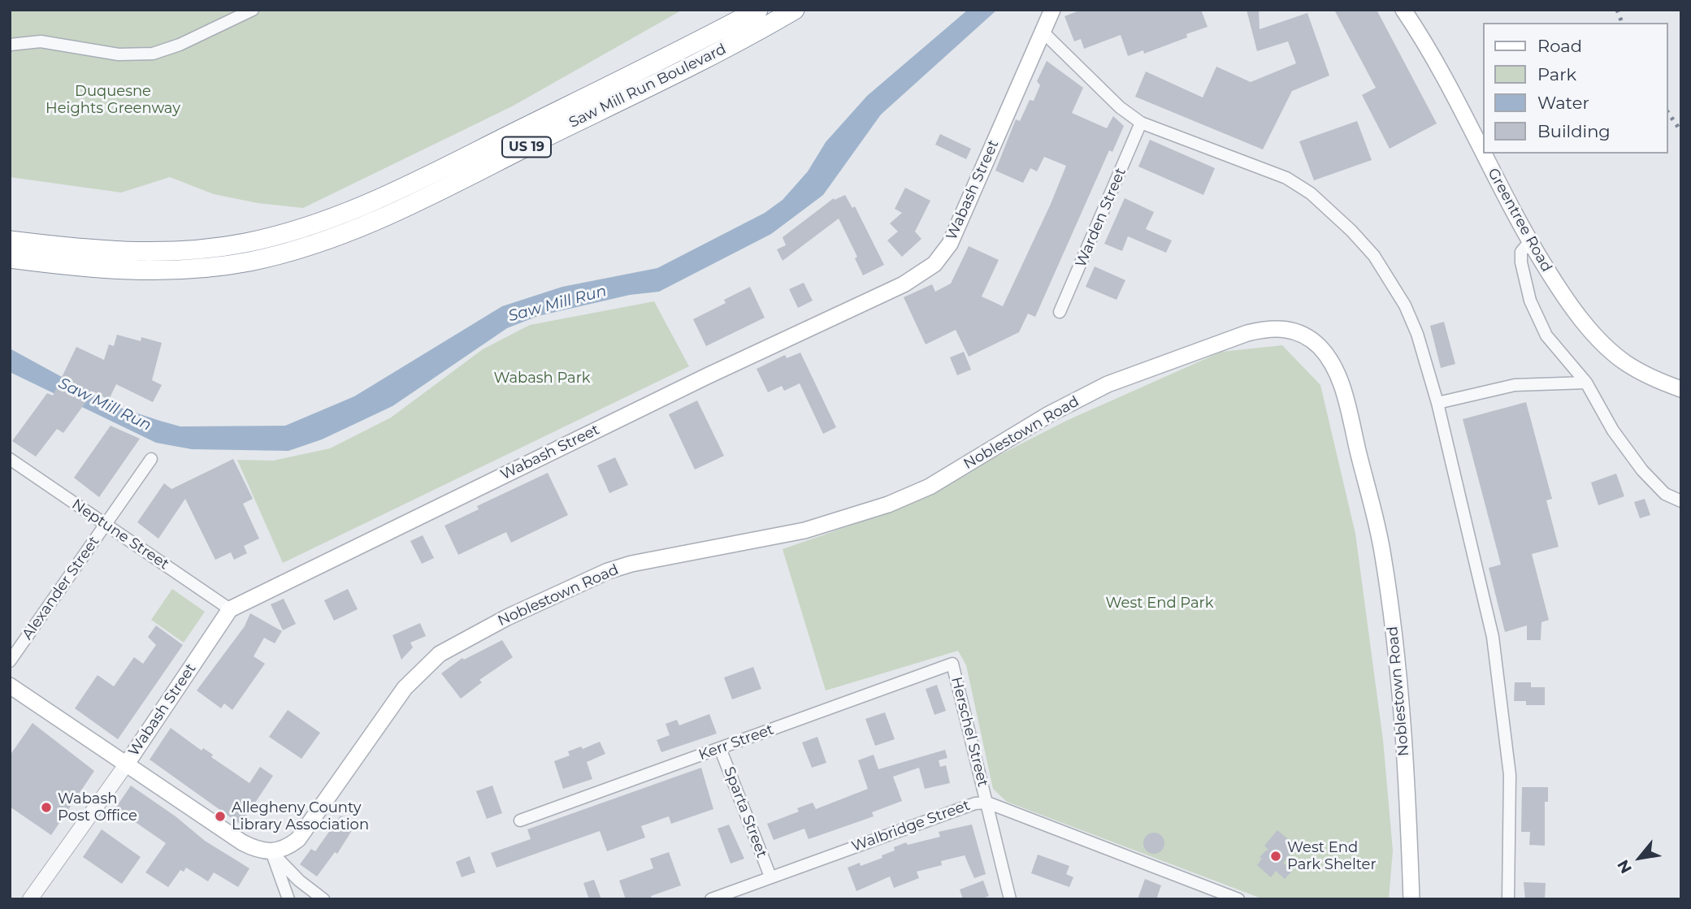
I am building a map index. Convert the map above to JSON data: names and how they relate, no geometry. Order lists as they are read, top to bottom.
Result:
{
  "streets": {
    "highway": ["Saw Mill Run Boulevard", "US 19"],
    "main road": ["Wabash Street", "Greentree Road", "Noblestown Road"],
    "street": [
      "Warden Street",
      "Neptune Street",
      "Alexander Street",
      "Herschel Street",
      "Kerr Street",
      "Sparta Street",
      "Walbridge Street"
    ]
  },
  "crossings": [
    ["Wabash Street", "Neptune Street"],
    ["Neptune Street", "Alexander Street"],
    ["Herschel Street", "Kerr Street"],
    ["Herschel Street", "Walbridge Street"],
    ["Kerr Street", "Sparta Street"],
    ["Sparta Street", "Walbridge Street"]
  ],
  "water": ["Saw Mill Run"],
  "parks": ["Duquesne Heights Greenway", "Wabash Park", "West End Park"],
  "places": ["Wabash Post Office", "Allegheny County Library Association", "West End Park Shelter"],
  "legend": [
    "Road",
    "Park",
    "Water",
    "Building"
  ],
  "north": "bottom left"
}
